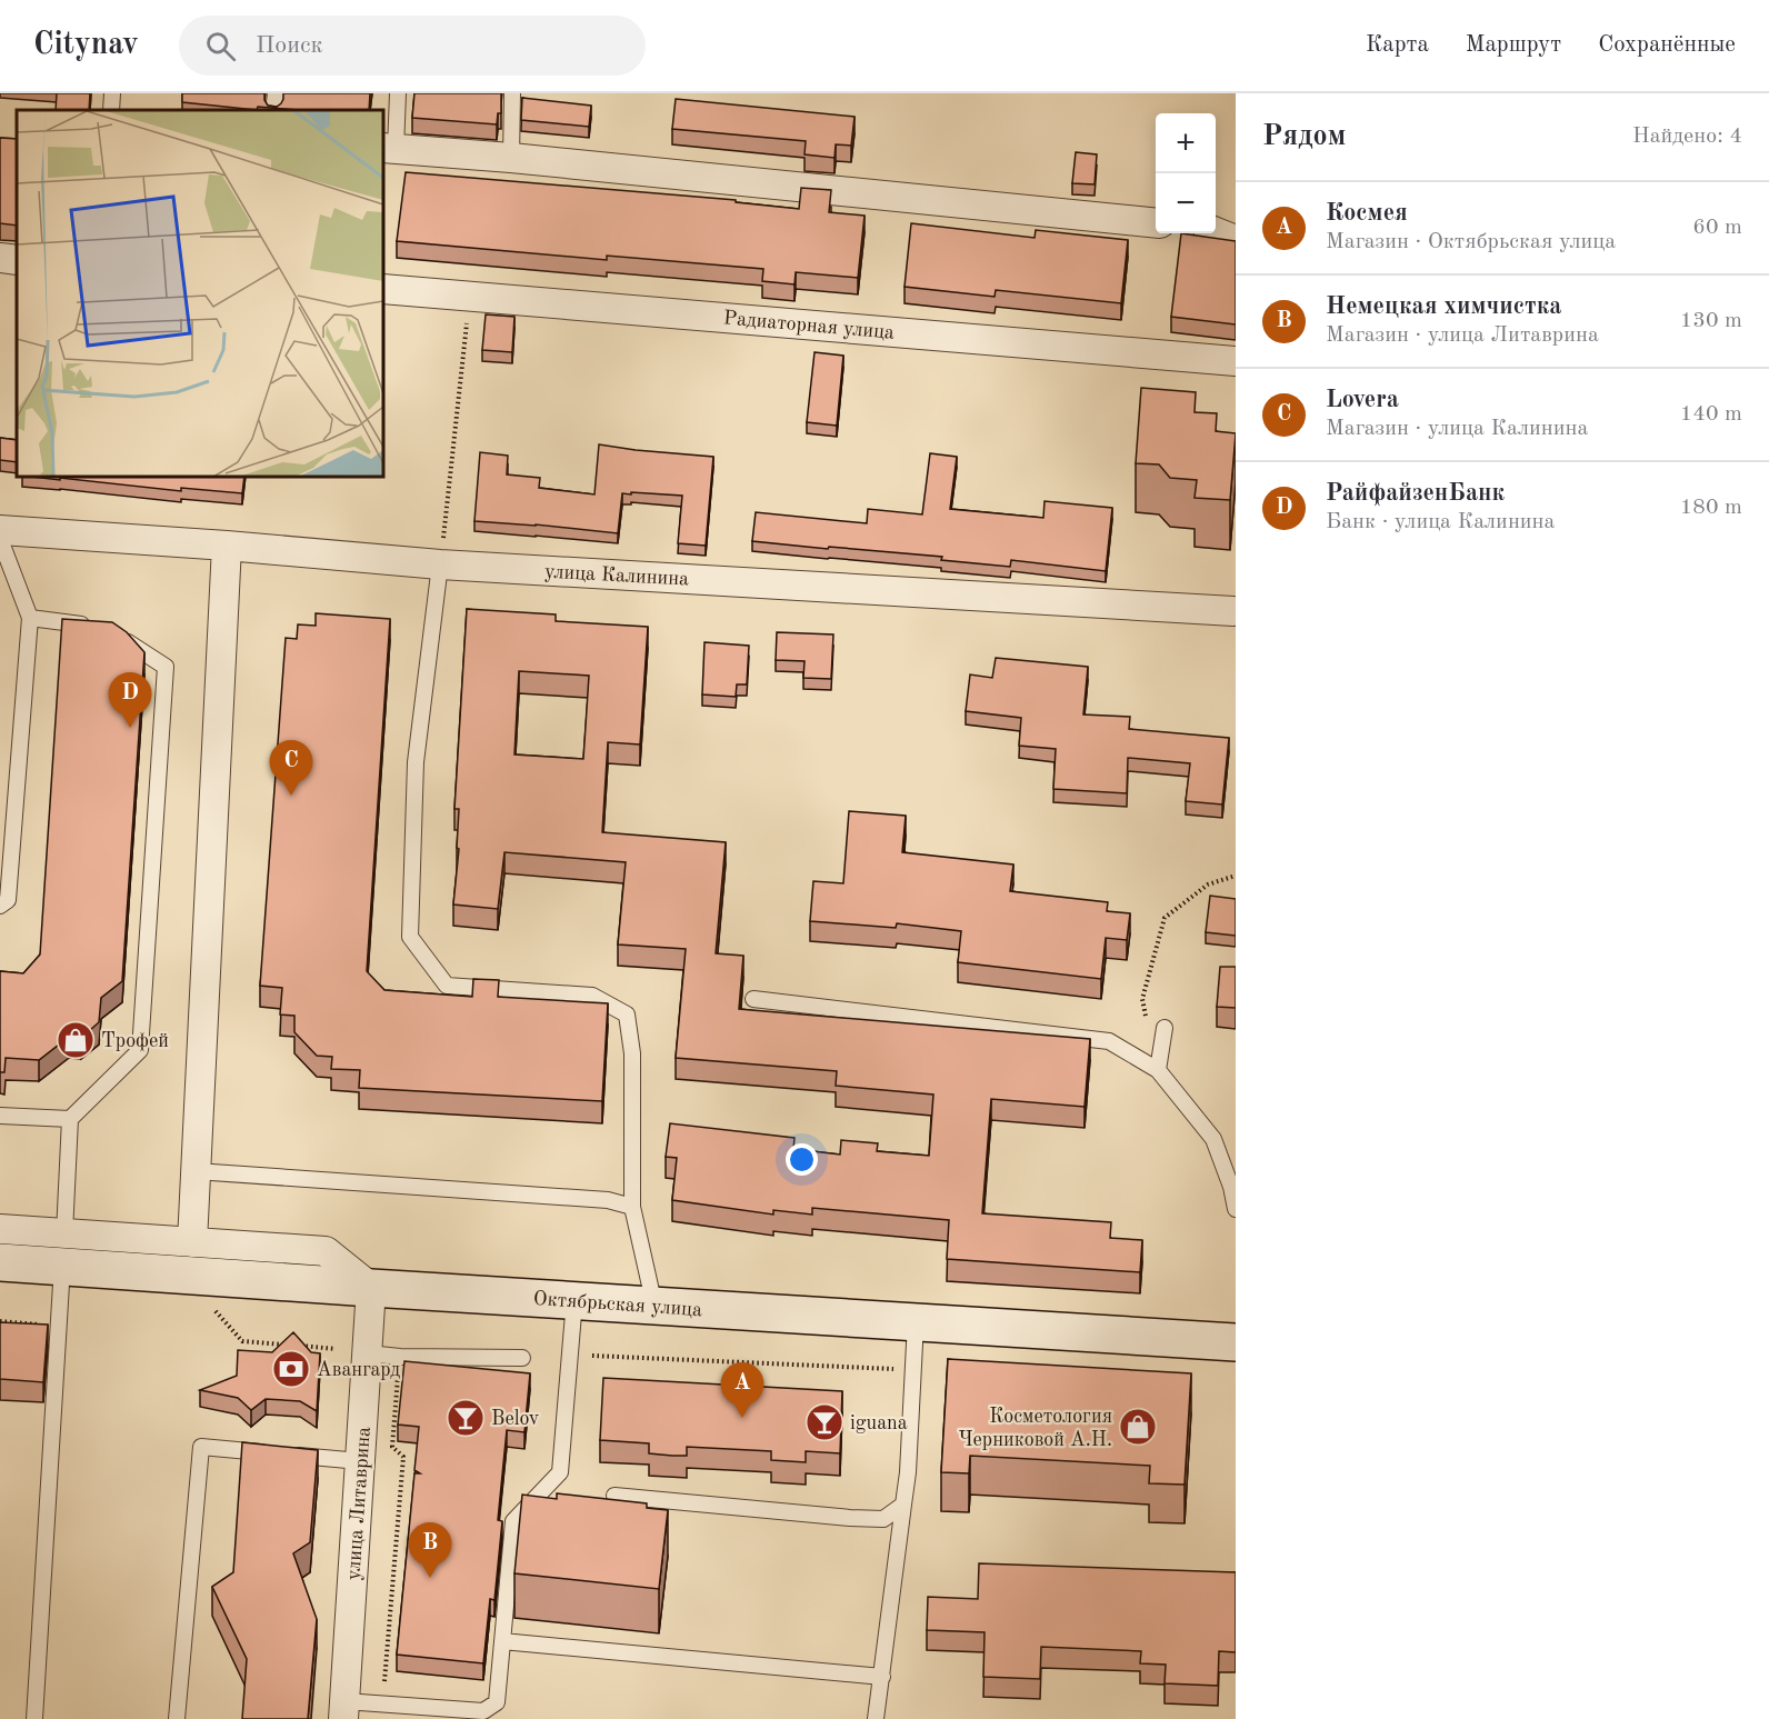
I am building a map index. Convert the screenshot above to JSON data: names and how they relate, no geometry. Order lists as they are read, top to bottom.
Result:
{
  "streets": {
    "street": [
      "Радиаторная улица",
      "улица Калинина",
      "Октябрьская улица",
      "улица Литаврина"
    ]
  },
  "crossings": [
    ["Октябрьская улица", "улица Литаврина"]
  ],
  "places": {
    "shop": ["Трофей", "Косметология Черниковой А.Н."],
    "bank": ["Авангард"],
    "bar": ["Belov", "iguana"]
  },
  "page": {
    "header": "Citynav",
    "search": "Поиск",
    "nav": ["Карта", "Маршрут", "Сохранённые"],
    "heading": ["Рядом", "Найдено: 4"],
    "map_buttons": ["+", "−"],
    "list": [
      {
        "mark": "A",
        "name": "Космея",
        "note": "Магазин · Октябрьская улица",
        "value": "60 m"
      },
      {
        "mark": "B",
        "name": "Немецкая химчистка",
        "note": "Магазин · улица Литаврина",
        "value": "130 m"
      },
      {
        "mark": "C",
        "name": "Lovera",
        "note": "Магазин · улица Калинина",
        "value": "140 m"
      },
      {
        "mark": "D",
        "name": "РайфайзенБанк",
        "note": "Банк · улица Калинина",
        "value": "180 m"
      }
    ],
    "pins": [
      "D",
      "C",
      "A",
      "B"
    ]
  }
}
